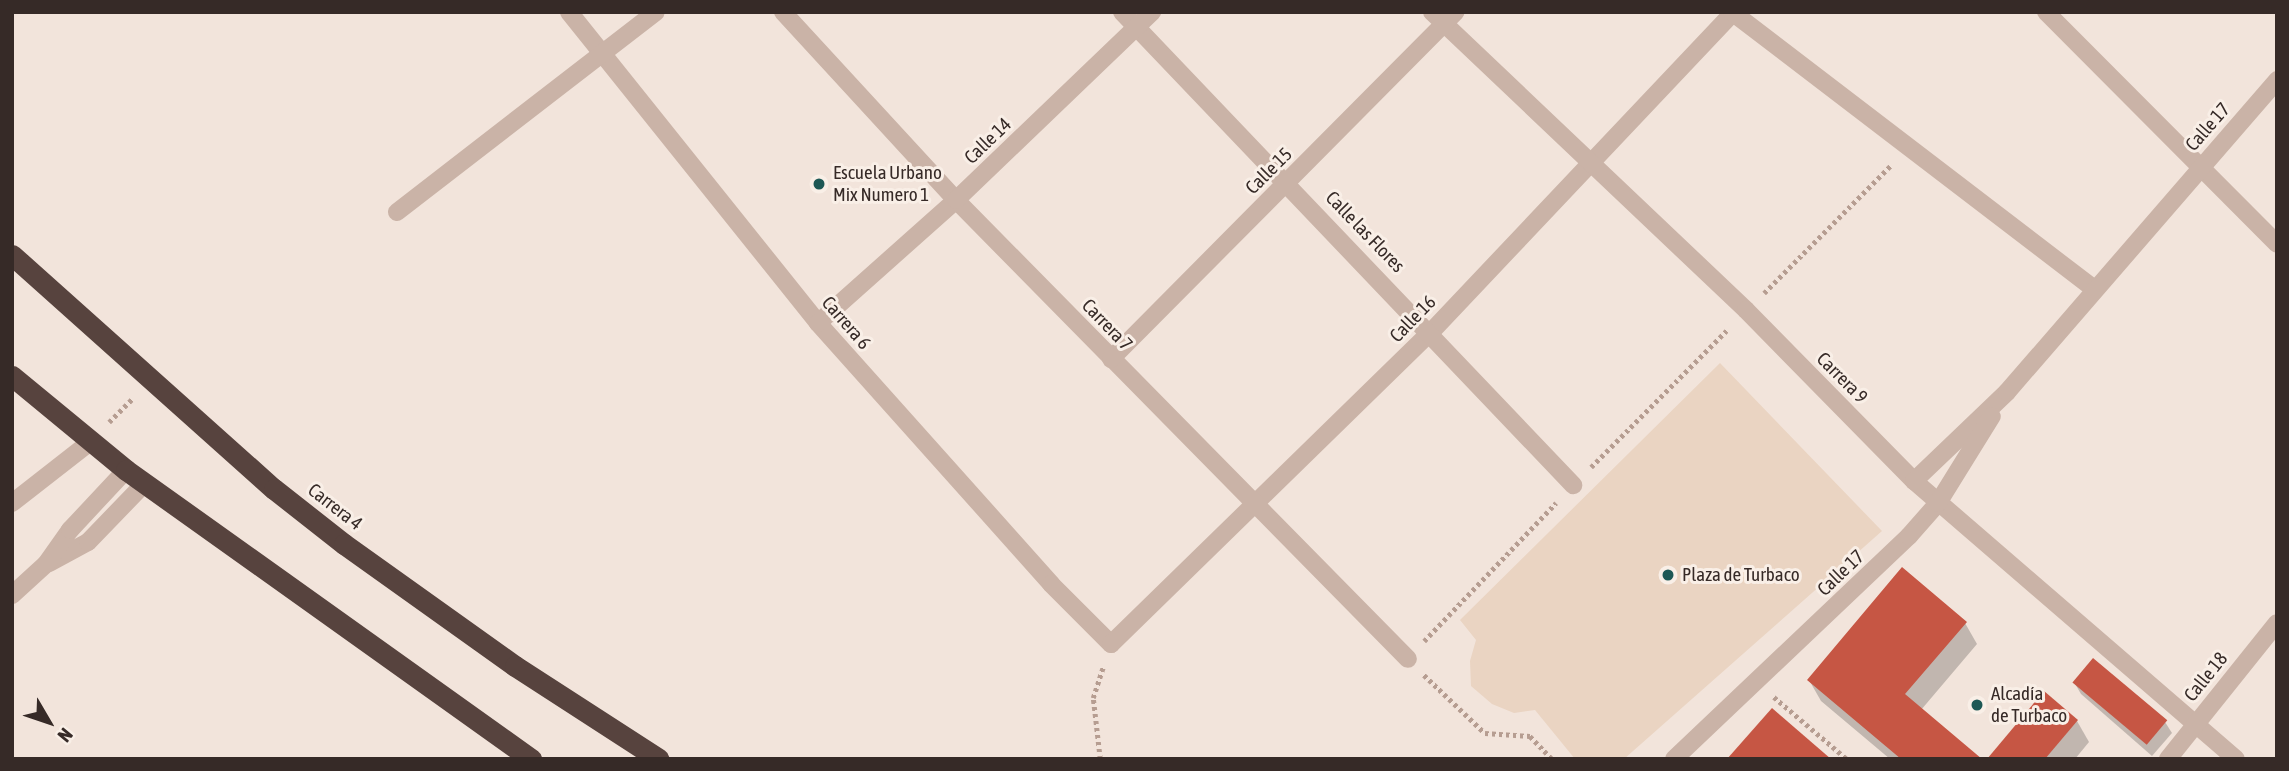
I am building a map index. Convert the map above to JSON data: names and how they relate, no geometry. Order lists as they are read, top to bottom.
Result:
{
  "streets": {
    "highway": ["Carrera 4"],
    "street": [
      "Calle 17",
      "Calle 14",
      "Calle 15",
      "Calle las Flores",
      "Calle 16",
      "Carrera 6",
      "Carrera 7",
      "Carrera 9",
      "Calle 18"
    ]
  },
  "crossings": [
    ["Calle 17", "Carrera 9"],
    ["Calle 14", "Calle las Flores"],
    ["Calle 14", "Carrera 6"],
    ["Calle 14", "Carrera 7"],
    ["Calle 15", "Calle las Flores"],
    ["Calle 15", "Carrera 7"],
    ["Calle 15", "Carrera 9"],
    ["Calle las Flores", "Calle 16"],
    ["Calle 16", "Carrera 6"],
    ["Calle 16", "Carrera 7"],
    ["Calle 16", "Carrera 9"],
    ["Carrera 9", "Calle 18"]
  ],
  "places": ["Escuela Urbano Mix Numero 1", "Plaza de Turbaco", "Alcadía de Turbaco"],
  "north": "bottom right"
}
